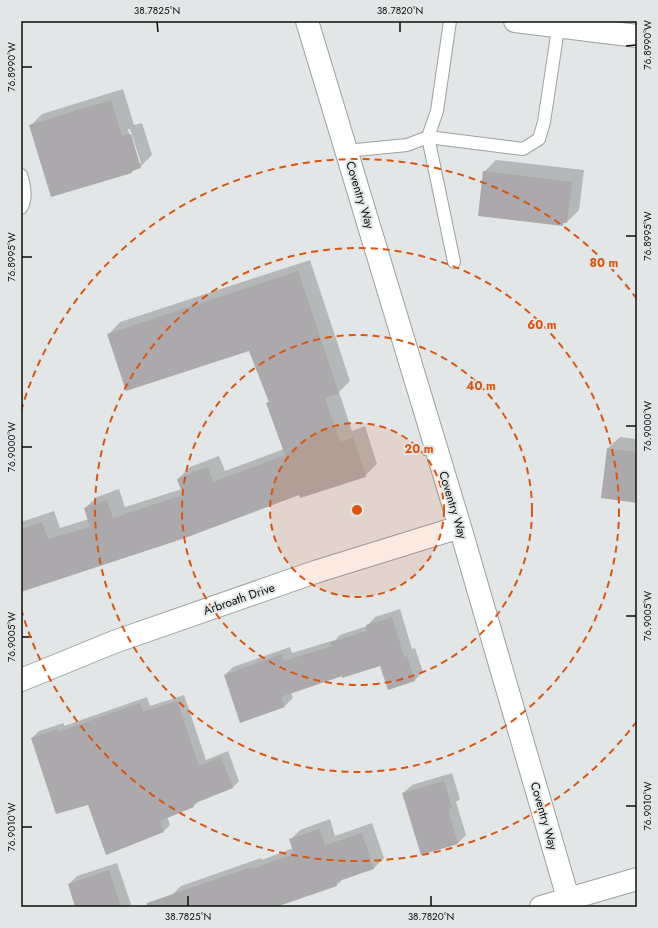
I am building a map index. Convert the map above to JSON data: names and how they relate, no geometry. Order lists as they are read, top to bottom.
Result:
{
  "streets": {
    "street": ["Coventry Way", "Arbroath Drive"]
  },
  "crossings": [
    ["Coventry Way", "Arbroath Drive"]
  ],
  "coordinates": [
    "38.7825°N",
    "38.7820°N",
    "76.8990°W",
    "76.8995°W",
    "76.9000°W",
    "76.9005°W",
    "76.9010°W"
  ],
  "rings": [
    "80 m",
    "60 m",
    "40 m",
    "20 m"
  ]
}
